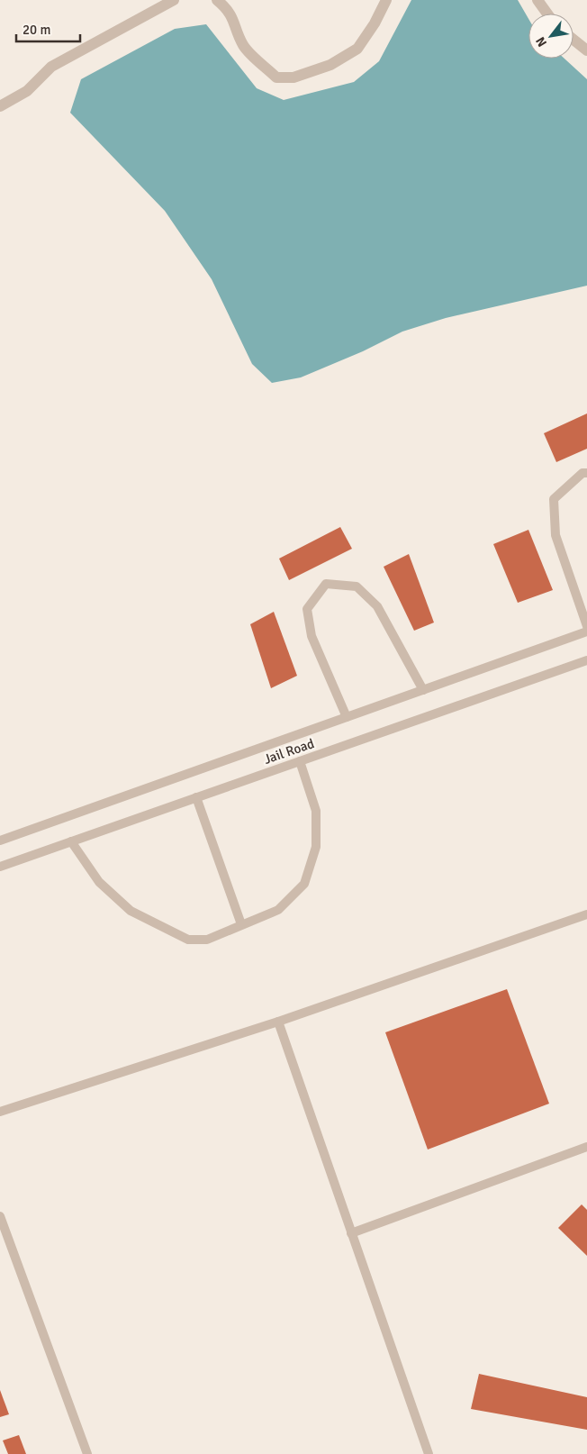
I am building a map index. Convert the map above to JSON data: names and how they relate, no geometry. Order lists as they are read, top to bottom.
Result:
{
  "streets": {
    "lane": ["Jail Road"]
  },
  "scale_bar": "20 m",
  "north": "bottom left"
}
